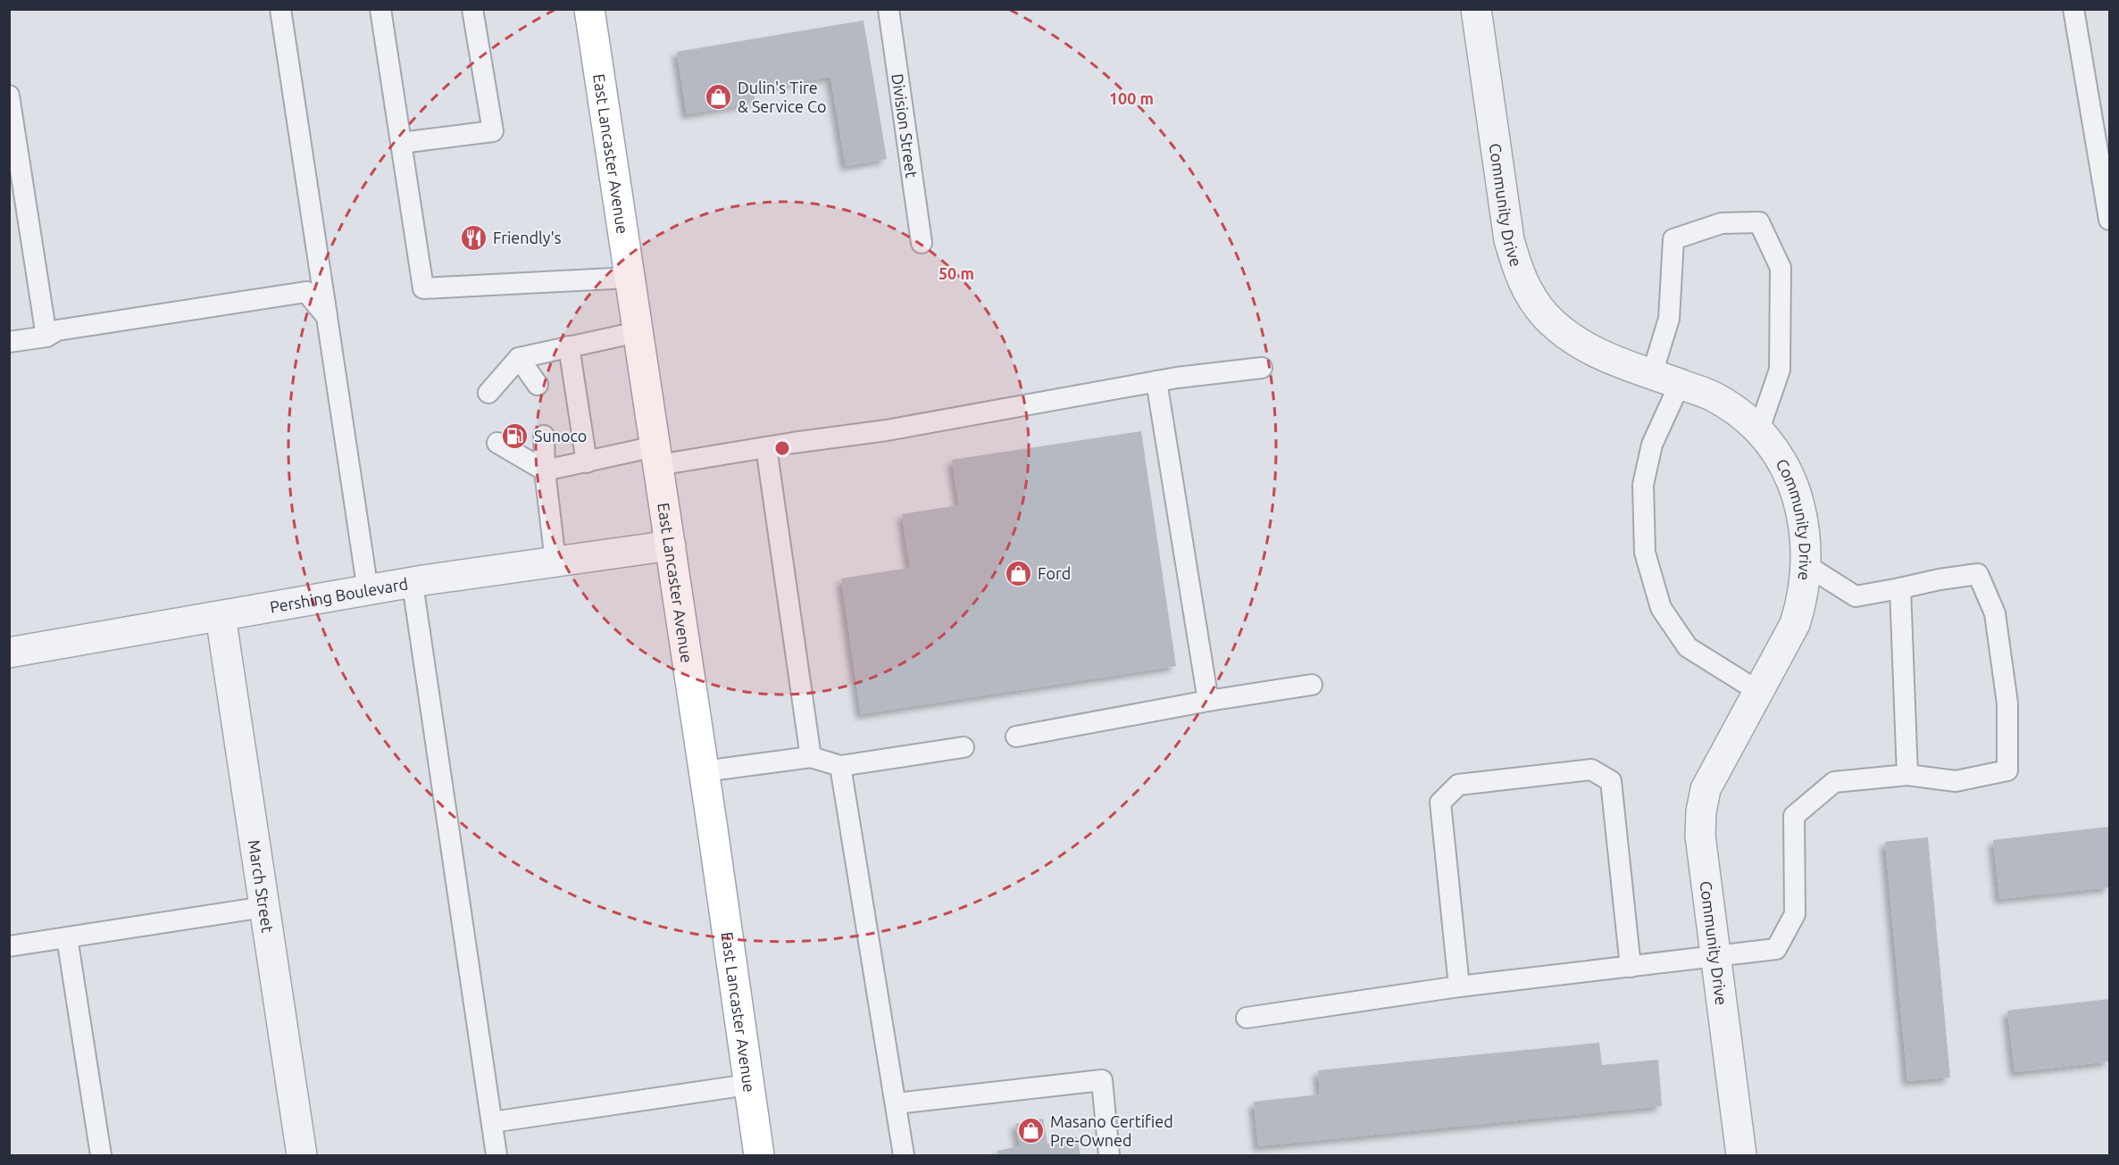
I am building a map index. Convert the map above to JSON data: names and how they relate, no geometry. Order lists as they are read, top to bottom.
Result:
{
  "streets": {
    "main road": ["East Lancaster Avenue"],
    "street": ["Community Drive", "Pershing Boulevard", "March Street"],
    "lane": ["Division Street"]
  },
  "crossings": [
    ["East Lancaster Avenue", "Pershing Boulevard"],
    ["Pershing Boulevard", "March Street"]
  ],
  "places": {
    "shop": ["Dulin's Tire & Service Co", "Ford", "Masano Certified Pre-Owned"],
    "restaurant": ["Friendly's"],
    "fuel station": ["Sunoco"]
  },
  "rings": ["100 m", "50 m"]
}
